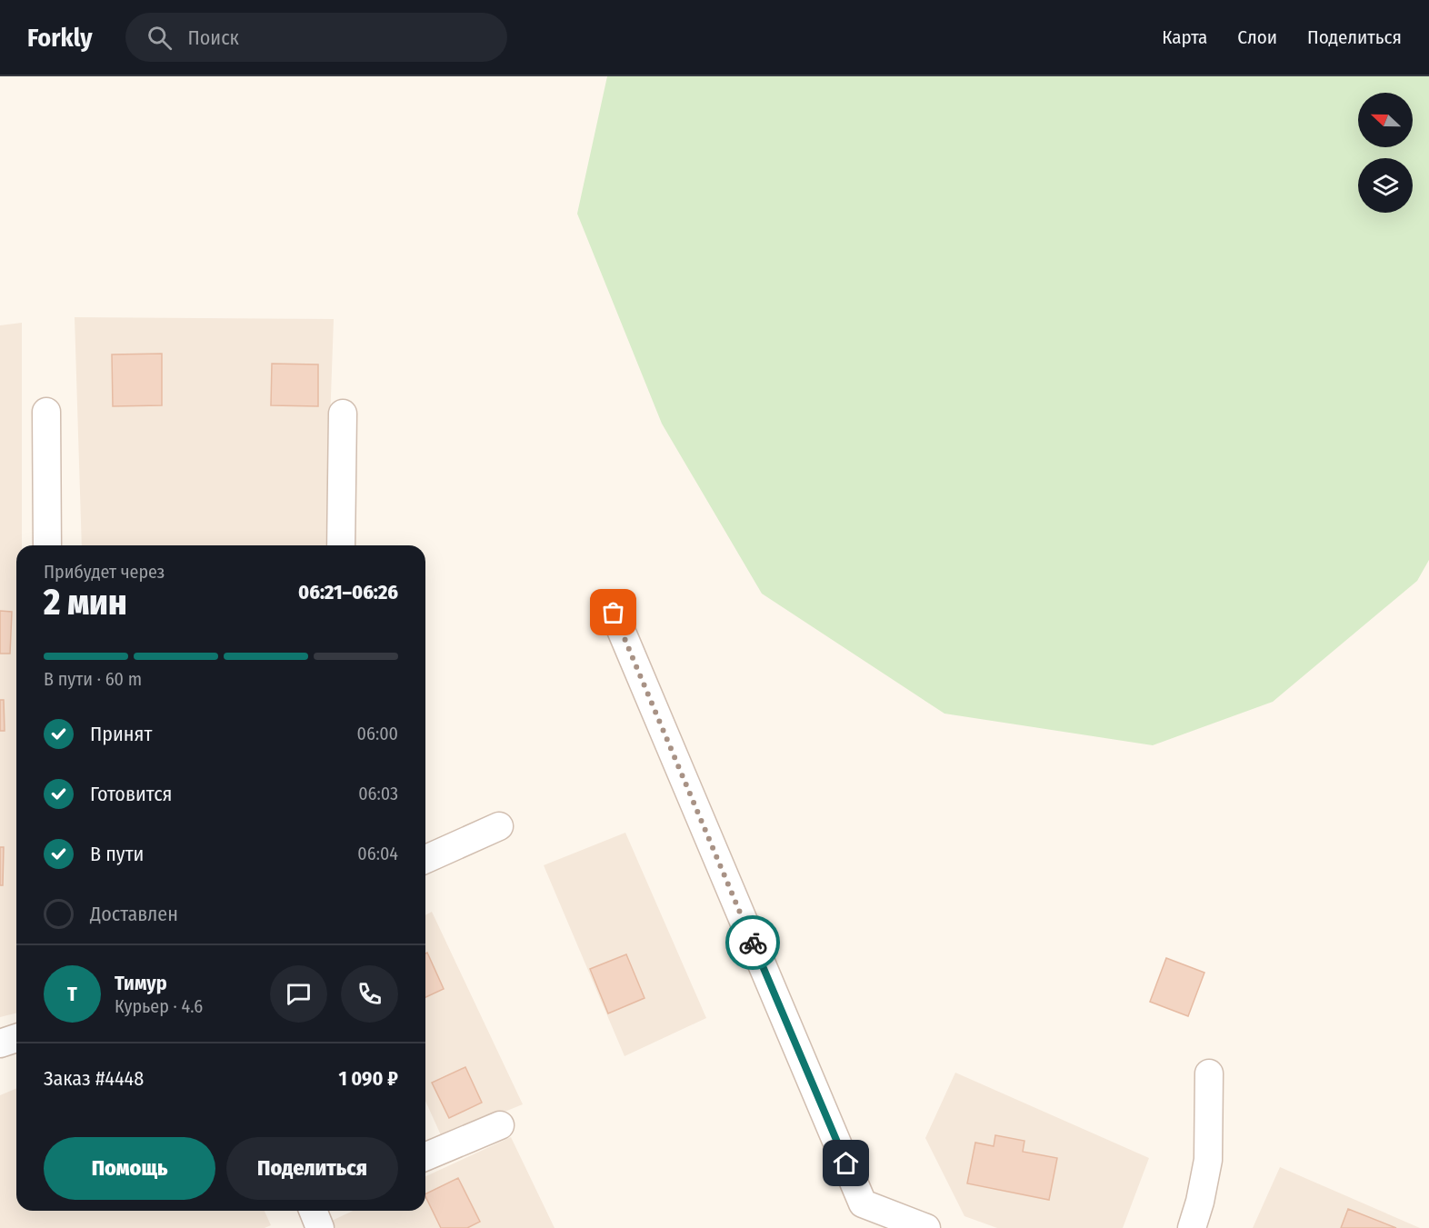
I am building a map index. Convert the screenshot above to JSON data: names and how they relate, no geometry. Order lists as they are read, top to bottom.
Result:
{
  "north": "left",
  "page": {
    "header": "Forkly",
    "search": "Поиск",
    "nav": ["Карта", "Слои", "Поделиться"],
    "heading": ["2 мин", "Прибудет через", "06:21–06:26"],
    "panel": [
      "Тимур",
      "Курьер · 4.6",
      "Заказ #4448",
      "1 090 ₽"
    ],
    "bar": "В пути · 60 m",
    "list": [
      ["Принят", "06:00"],
      ["Готовится", "06:03"],
      ["В пути", "06:04"],
      "Доставлен"
    ],
    "round": "Т",
    "buttons": ["Помощь", "Поделиться"]
  }
}
